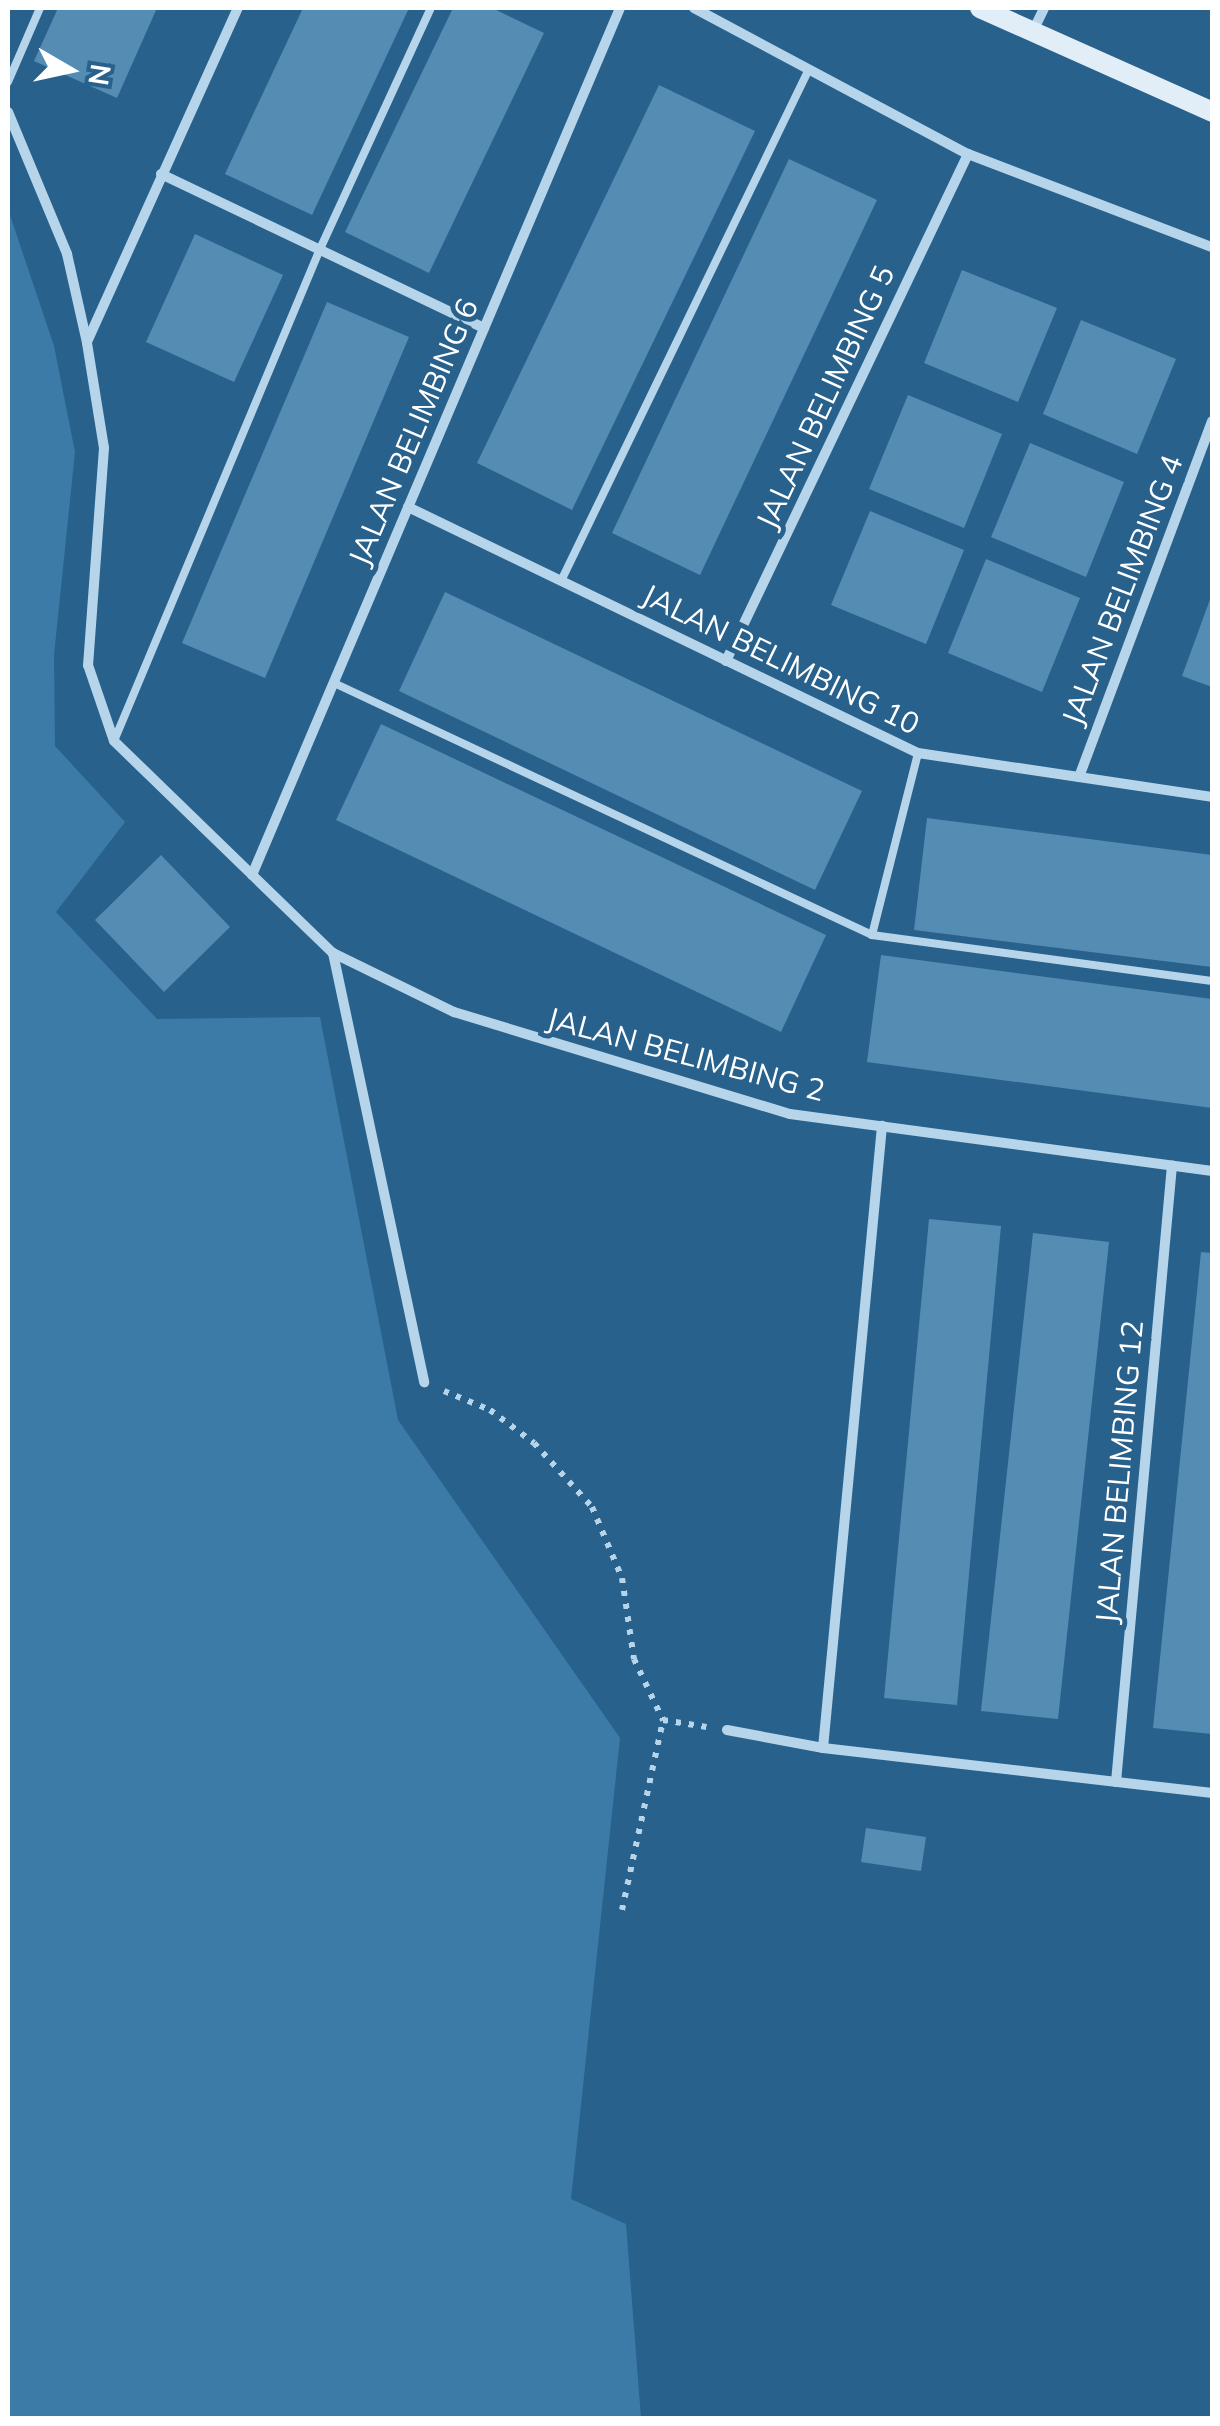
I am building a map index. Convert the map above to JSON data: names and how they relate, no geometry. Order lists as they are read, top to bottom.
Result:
{
  "streets": {
    "street": [
      "JALAN BELIMBING 5",
      "JALAN BELIMBING 6",
      "JALAN BELIMBING 4",
      "JALAN BELIMBING 10",
      "JALAN BELIMBING 2",
      "JALAN BELIMBING 12"
    ]
  },
  "crossings": [
    ["JALAN BELIMBING 5", "JALAN BELIMBING 10"],
    ["JALAN BELIMBING 6", "JALAN BELIMBING 10"],
    ["JALAN BELIMBING 6", "JALAN BELIMBING 2"],
    ["JALAN BELIMBING 4", "JALAN BELIMBING 10"],
    ["JALAN BELIMBING 2", "JALAN BELIMBING 12"]
  ],
  "north": "right"
}
